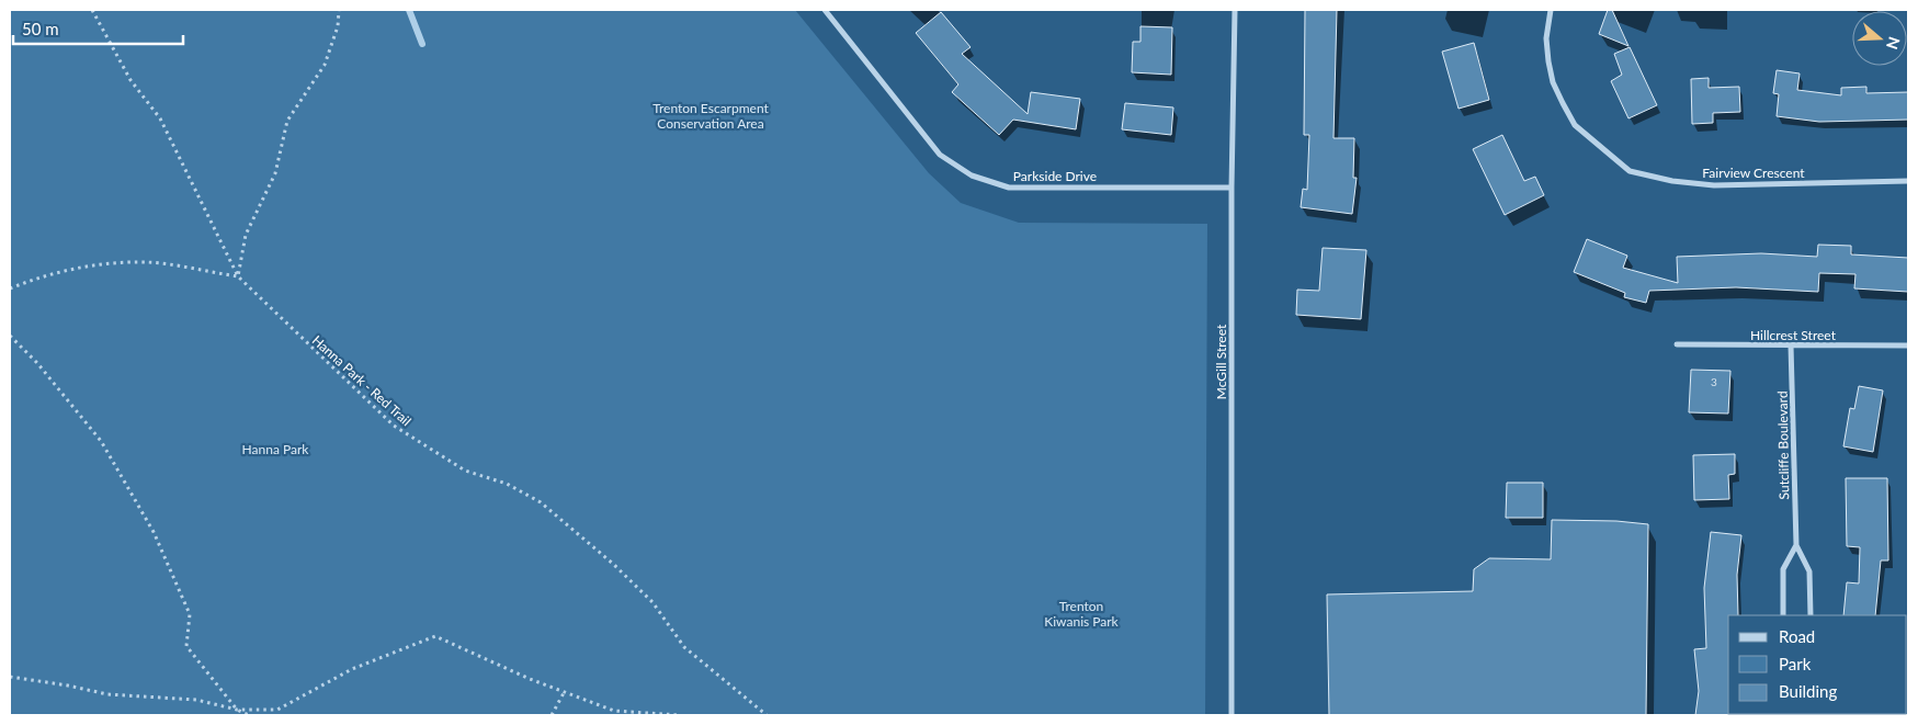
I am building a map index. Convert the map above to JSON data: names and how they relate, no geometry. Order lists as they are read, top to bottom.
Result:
{
  "streets": {
    "street": [
      "Fairview Crescent",
      "Parkside Drive",
      "Hillcrest Street",
      "McGill Street",
      "Sutcliffe Boulevard"
    ],
    "path": ["Hanna Park - Red Trail"]
  },
  "crossings": [
    ["Parkside Drive", "McGill Street"],
    ["Hillcrest Street", "Sutcliffe Boulevard"]
  ],
  "parks": ["Trenton Escarpment Conservation Area", "Hanna Park", "Trenton Kiwanis Park"],
  "house_numbers": ["3"],
  "legend": ["Road", "Park", "Building"],
  "scale_bar": "50 m",
  "north": "right"
}
